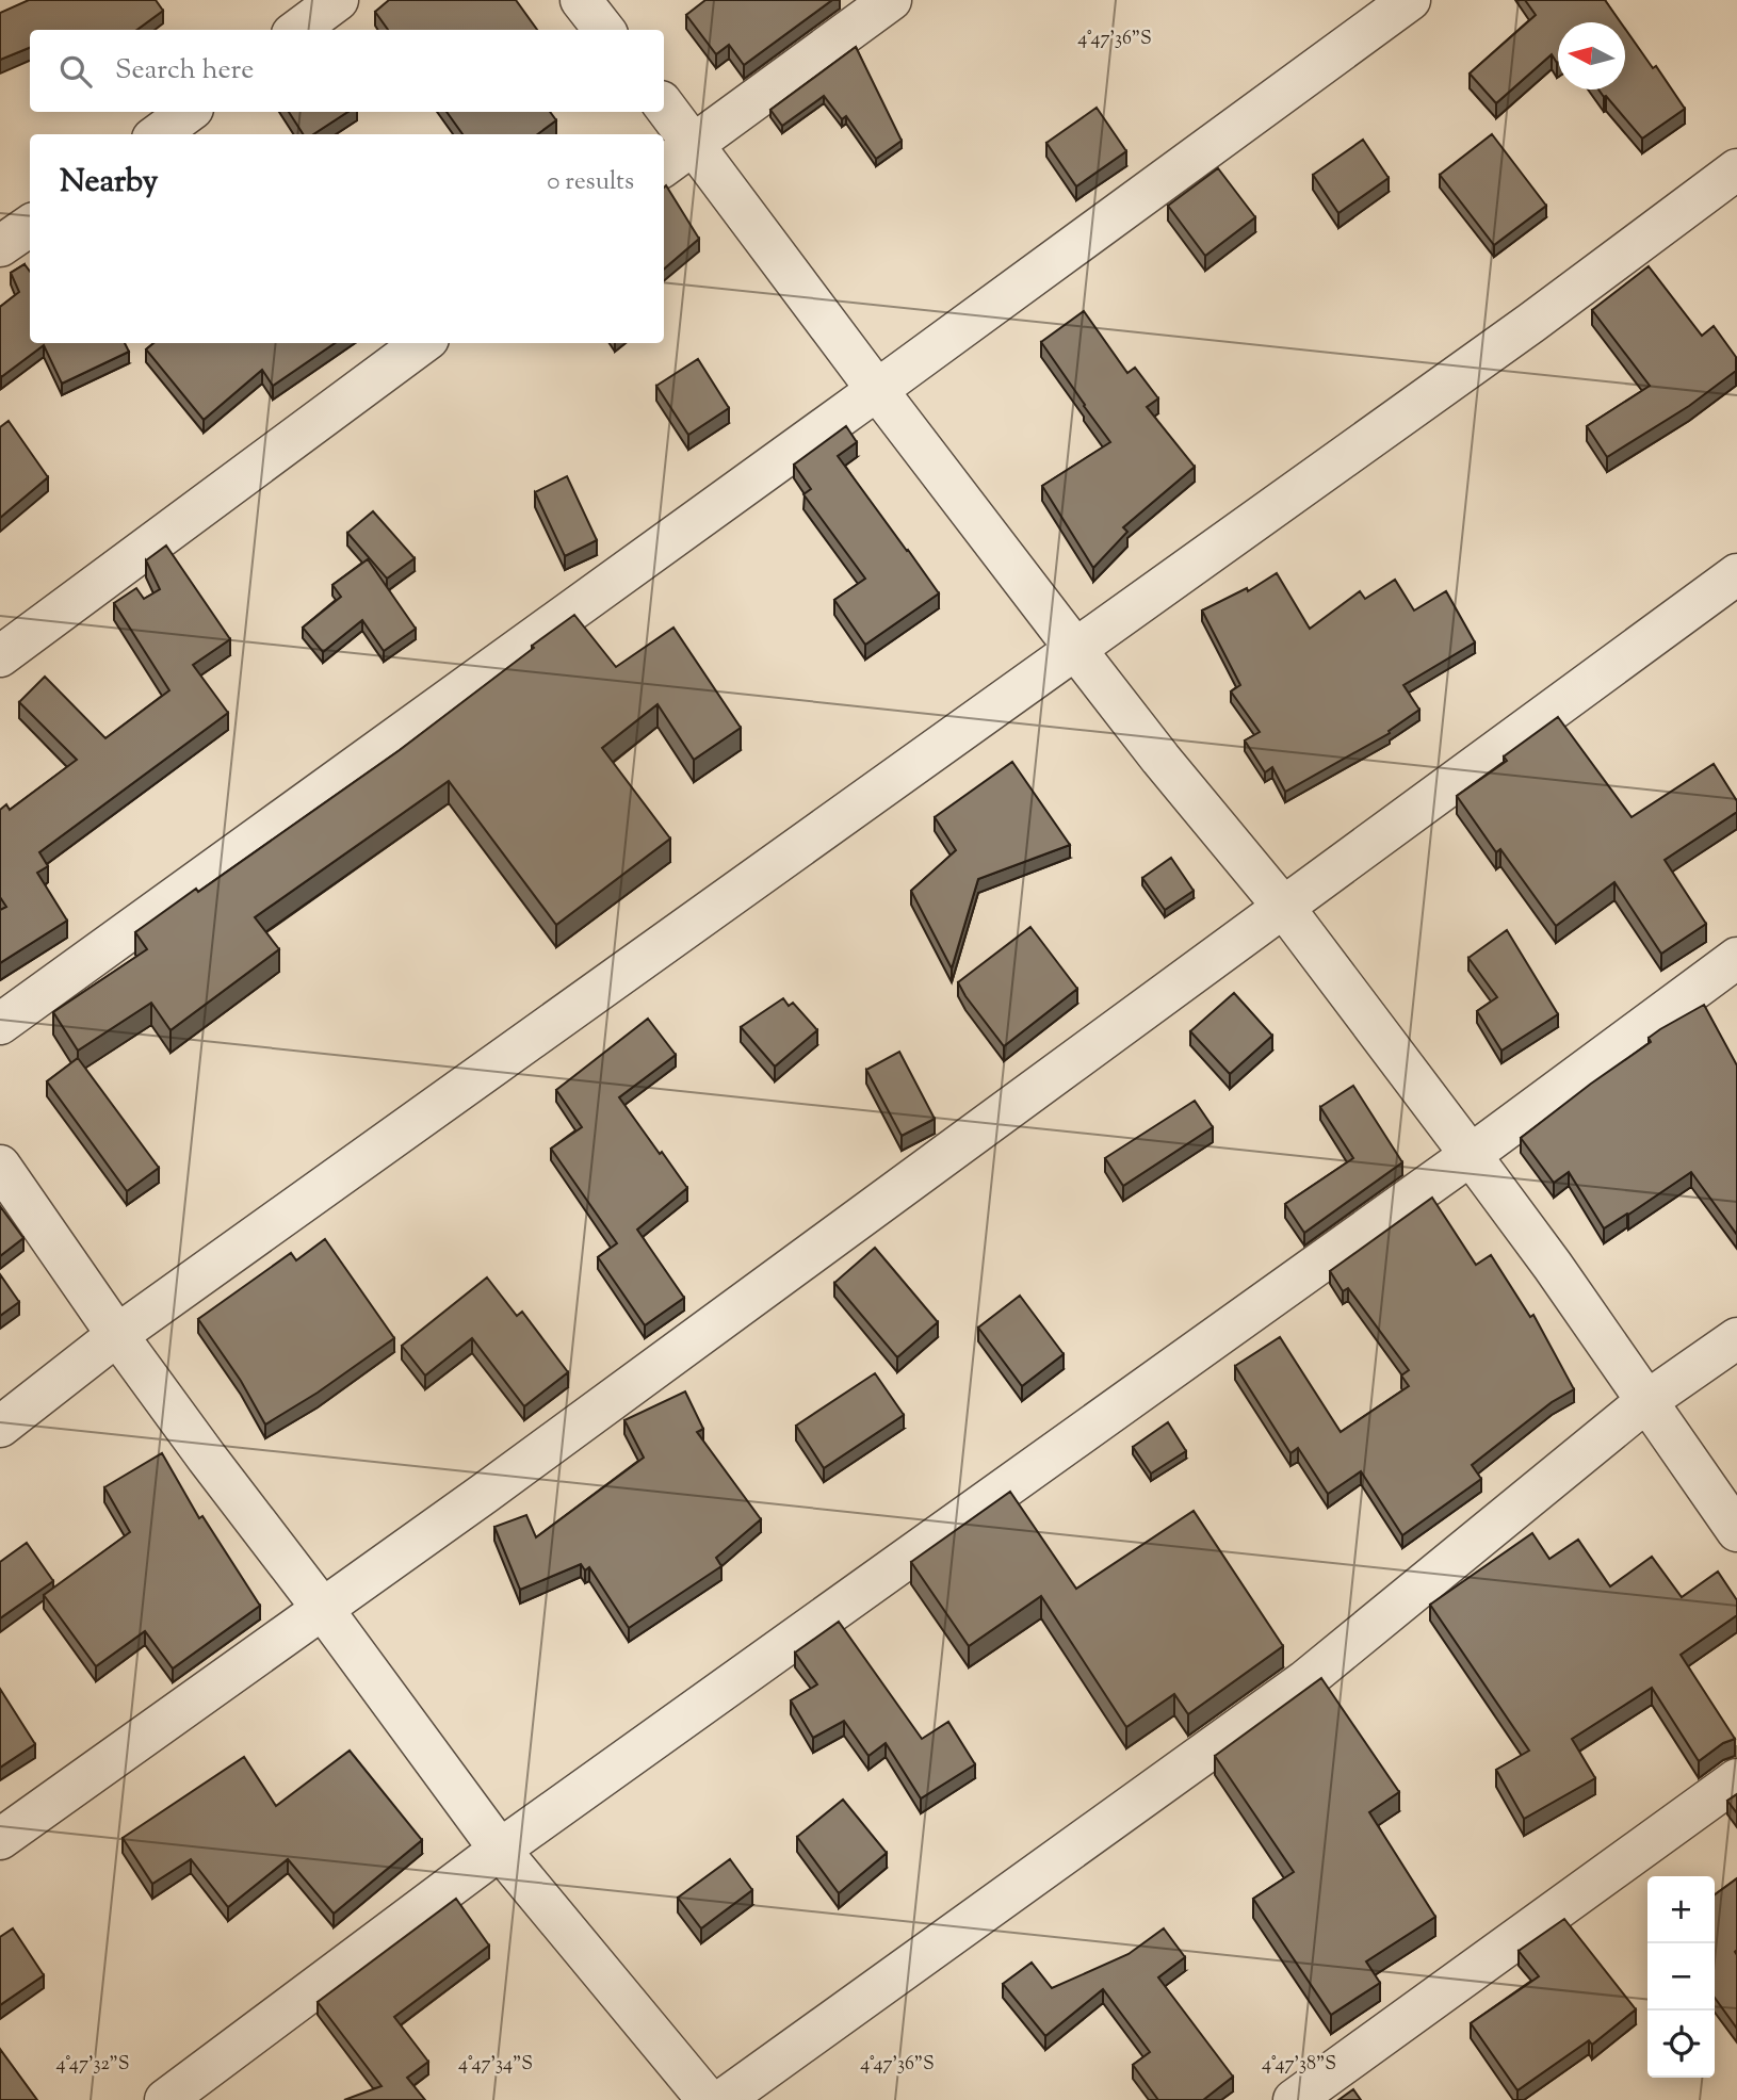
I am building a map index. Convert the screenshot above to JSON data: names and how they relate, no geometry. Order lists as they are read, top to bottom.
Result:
{
  "north": "left",
  "page": {
    "search": "Search here",
    "heading": ["Nearby", "0 results"],
    "map_buttons": ["+", "−"]
  },
  "coordinates": [
    "4°47'36\"S",
    "4°47'32\"S",
    "4°47'34\"S",
    "4°47'38\"S"
  ]
}
